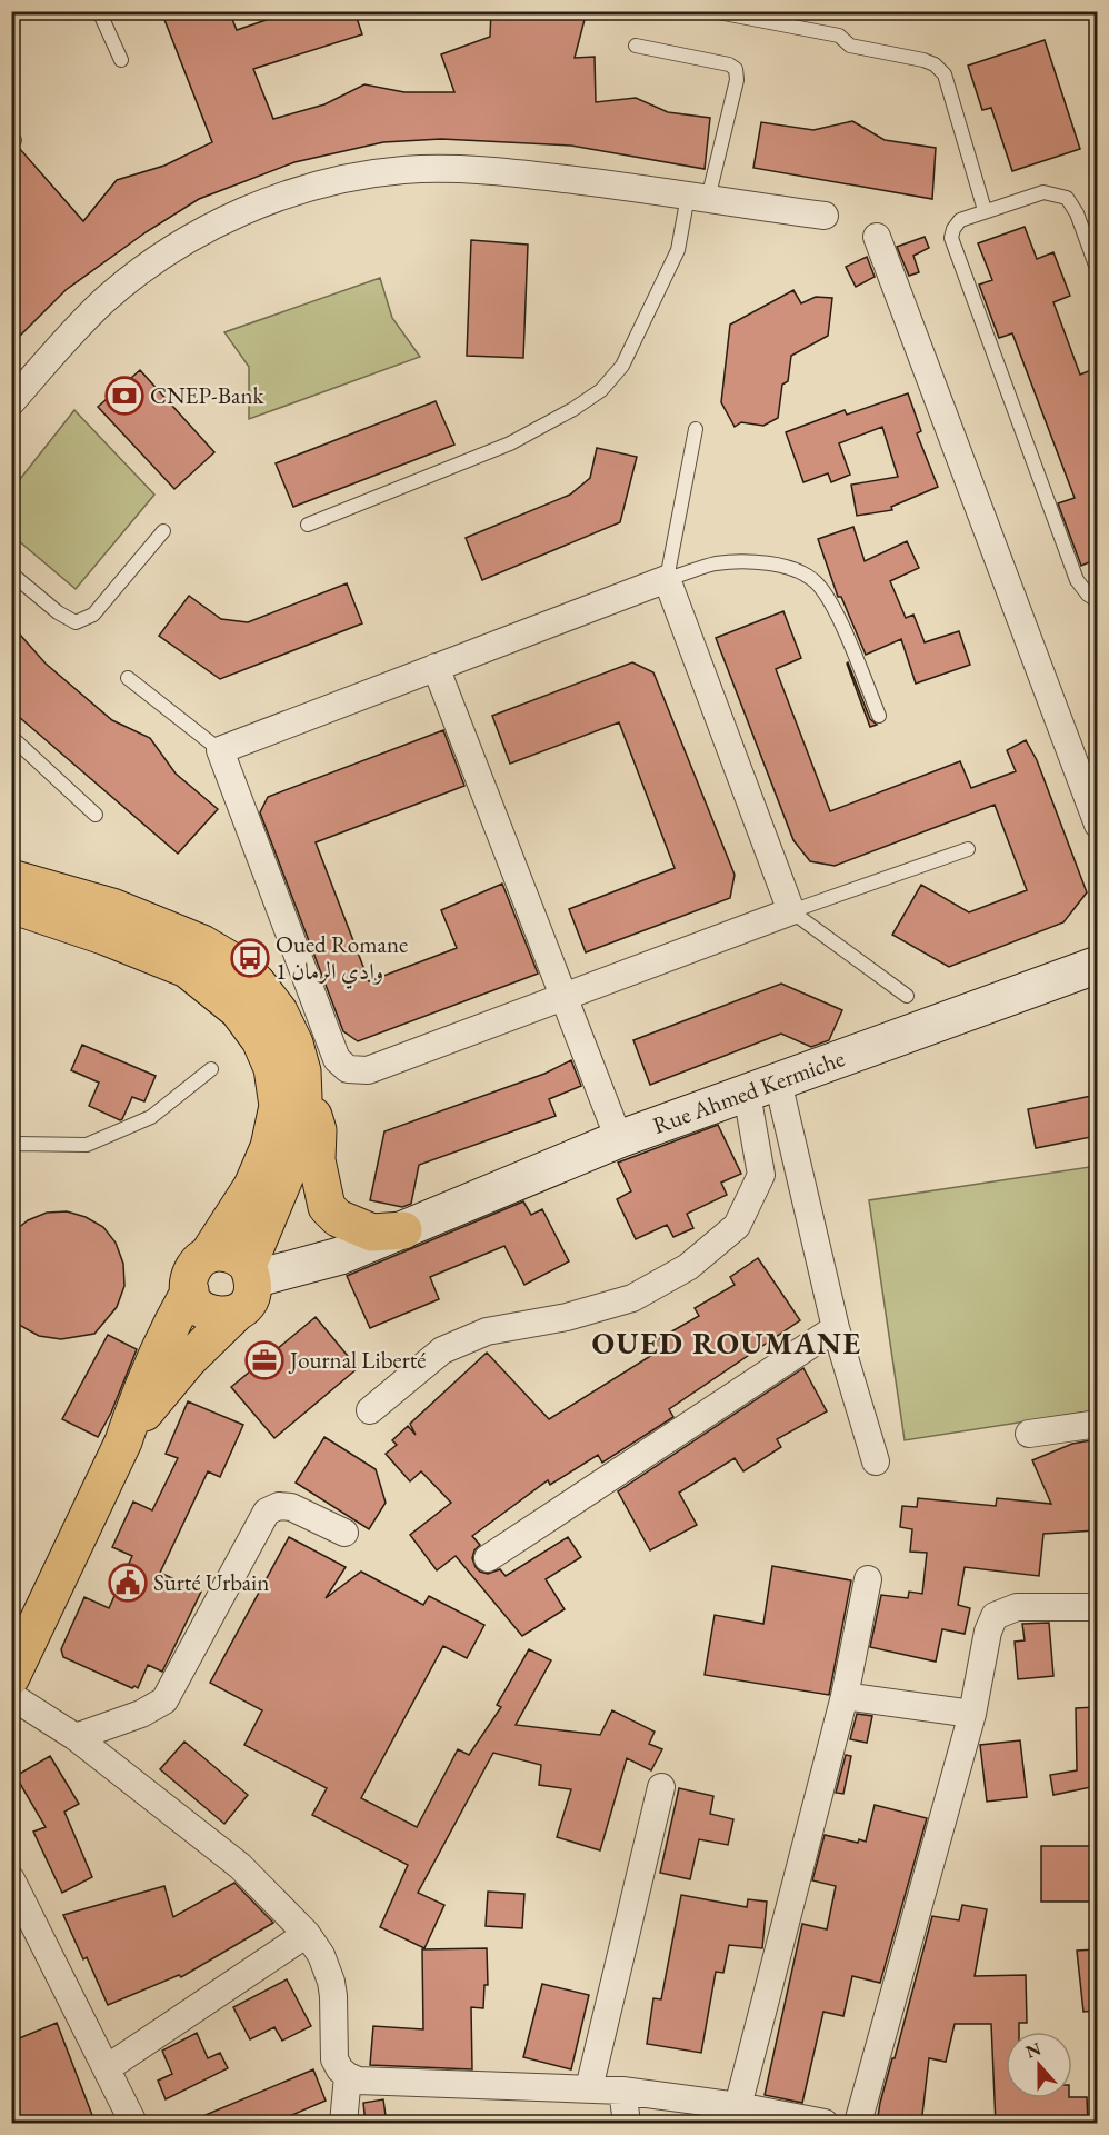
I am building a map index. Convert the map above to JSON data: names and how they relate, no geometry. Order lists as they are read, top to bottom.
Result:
{
  "streets": {
    "main road": ["Rue Ahmed Kermiche"]
  },
  "districts": ["OUED ROUMANE"],
  "places": {
    "bank": ["CNEP-Bank"],
    "bus stop": ["Oued Romane 1 وادي الرمان"],
    "office": ["Journal Liberté"],
    "public building": ["Surté Urbain"]
  },
  "north": "top"
}
